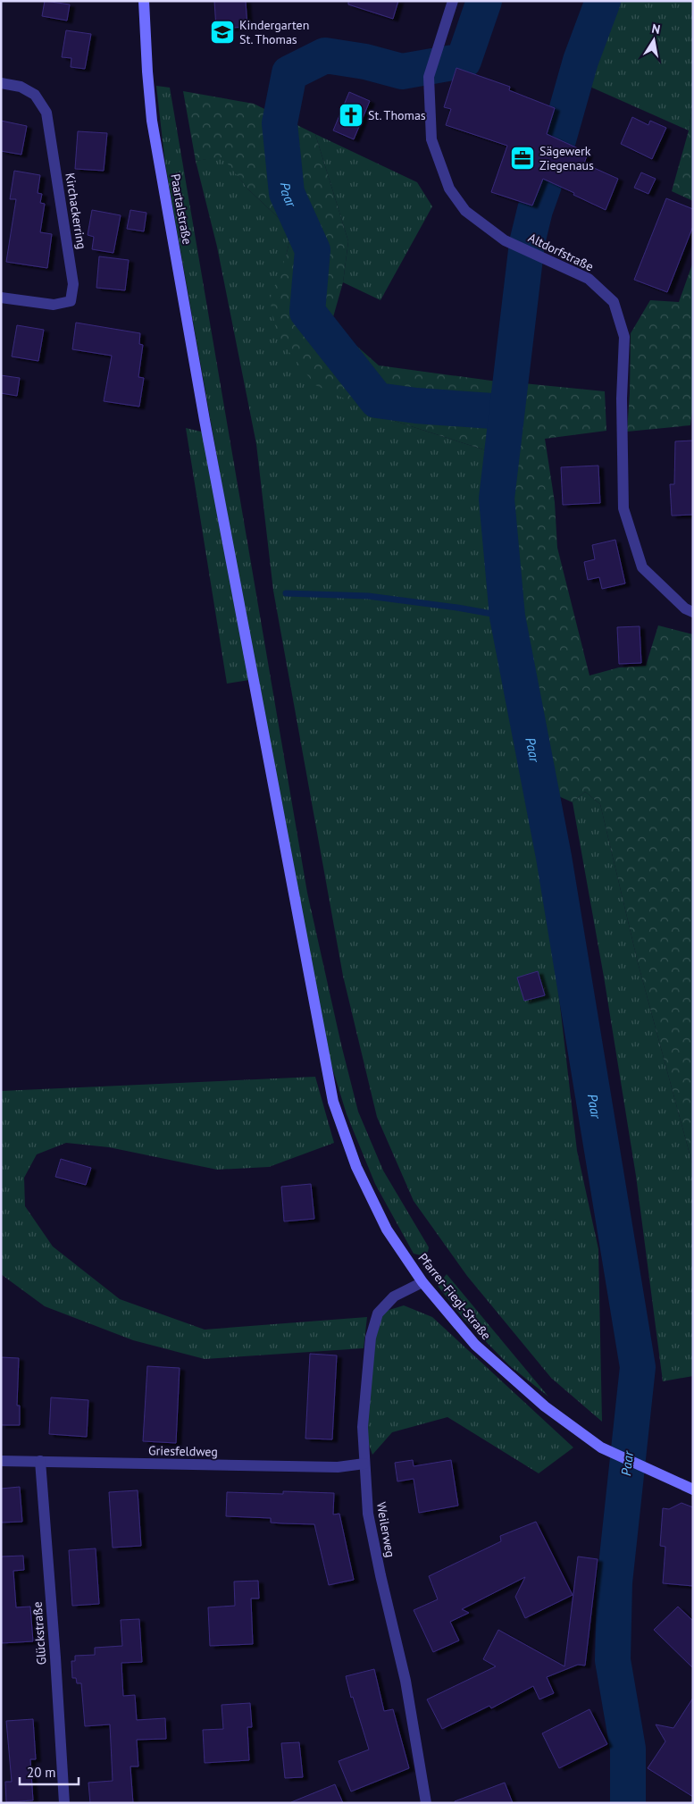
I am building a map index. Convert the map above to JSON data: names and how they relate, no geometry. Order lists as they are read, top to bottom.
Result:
{
  "streets": {
    "main road": ["Paartalstraße", "Pfarrer-Fiegl-Straße"],
    "street": [
      "Kirchackerring",
      "Altdorfstraße",
      "Griesfeldweg",
      "Weilerweg",
      "Glückstraße"
    ]
  },
  "crossings": [
    ["Paartalstraße", "Pfarrer-Fiegl-Straße"],
    ["Pfarrer-Fiegl-Straße", "Weilerweg"],
    ["Griesfeldweg", "Weilerweg"],
    ["Griesfeldweg", "Glückstraße"]
  ],
  "water": ["Paar"],
  "places": {
    "school or university": ["Kindergarten St. Thomas"],
    "church": ["St. Thomas"],
    "office": ["Sägewerk Ziegenaus"]
  },
  "scale_bar": "20 m",
  "north": "top"
}
